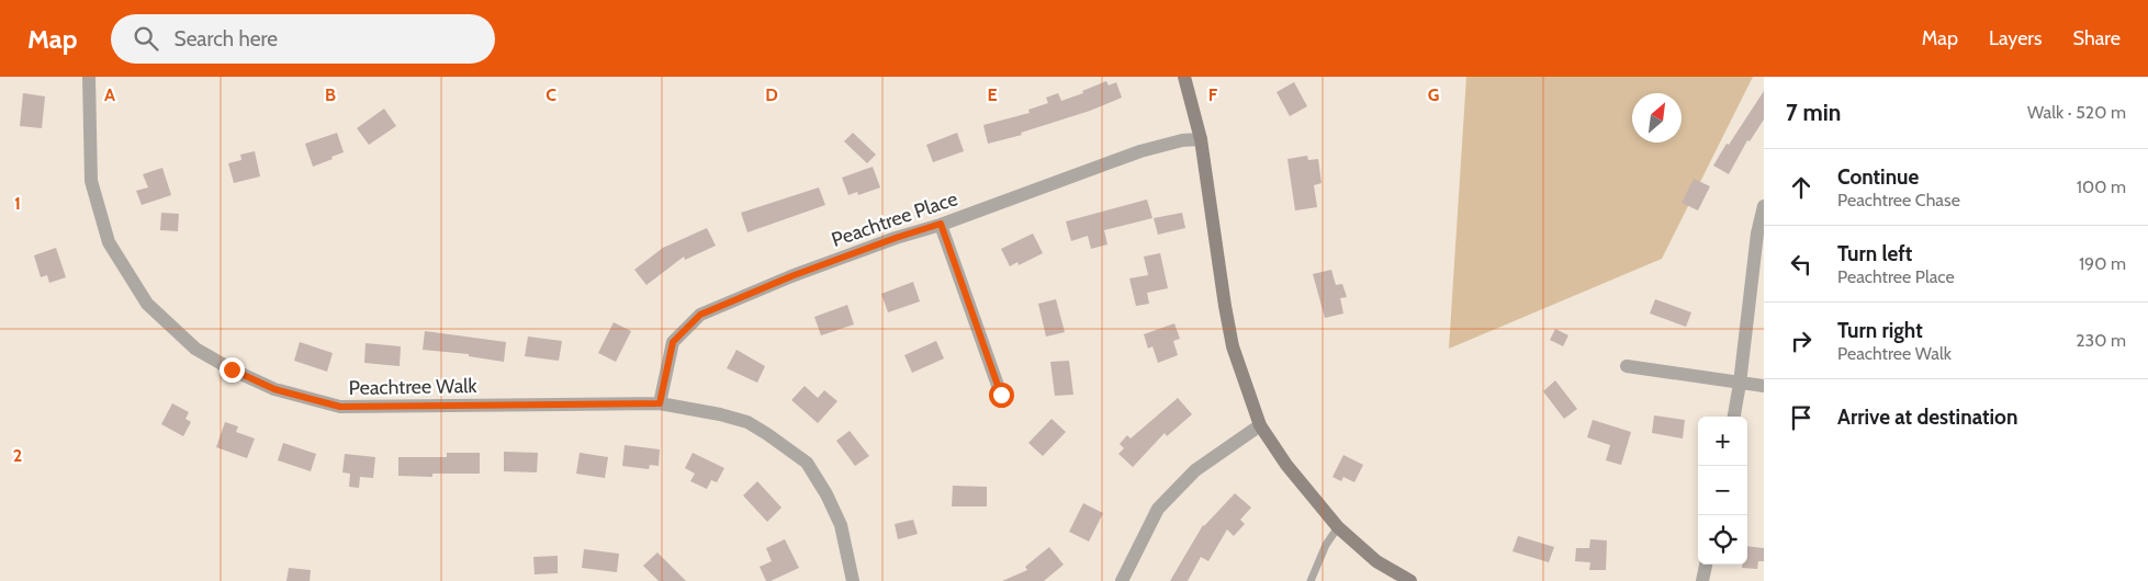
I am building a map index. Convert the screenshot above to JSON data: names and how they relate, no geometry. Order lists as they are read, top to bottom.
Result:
{
  "streets": {
    "street": ["Peachtree Place", "Peachtree Walk"]
  },
  "crossings": [
    ["Peachtree Place", "Peachtree Walk"]
  ],
  "north": "top right",
  "page": {
    "header": "Map",
    "search": "Search here",
    "nav": ["Map", "Layers", "Share"],
    "heading": ["7 min", "Walk · 520 m"],
    "list": [
      ["Continue", "Peachtree Chase", "100 m"],
      ["Turn left", "Peachtree Place", "190 m"],
      ["Turn right", "Peachtree Walk", "230 m"],
      "Arrive at destination"
    ],
    "map_buttons": ["+", "−"]
  },
  "grid": {
    "columns": [
      "A",
      "B",
      "C",
      "D",
      "E",
      "F",
      "G"
    ],
    "rows": ["1", "2"]
  }
}
